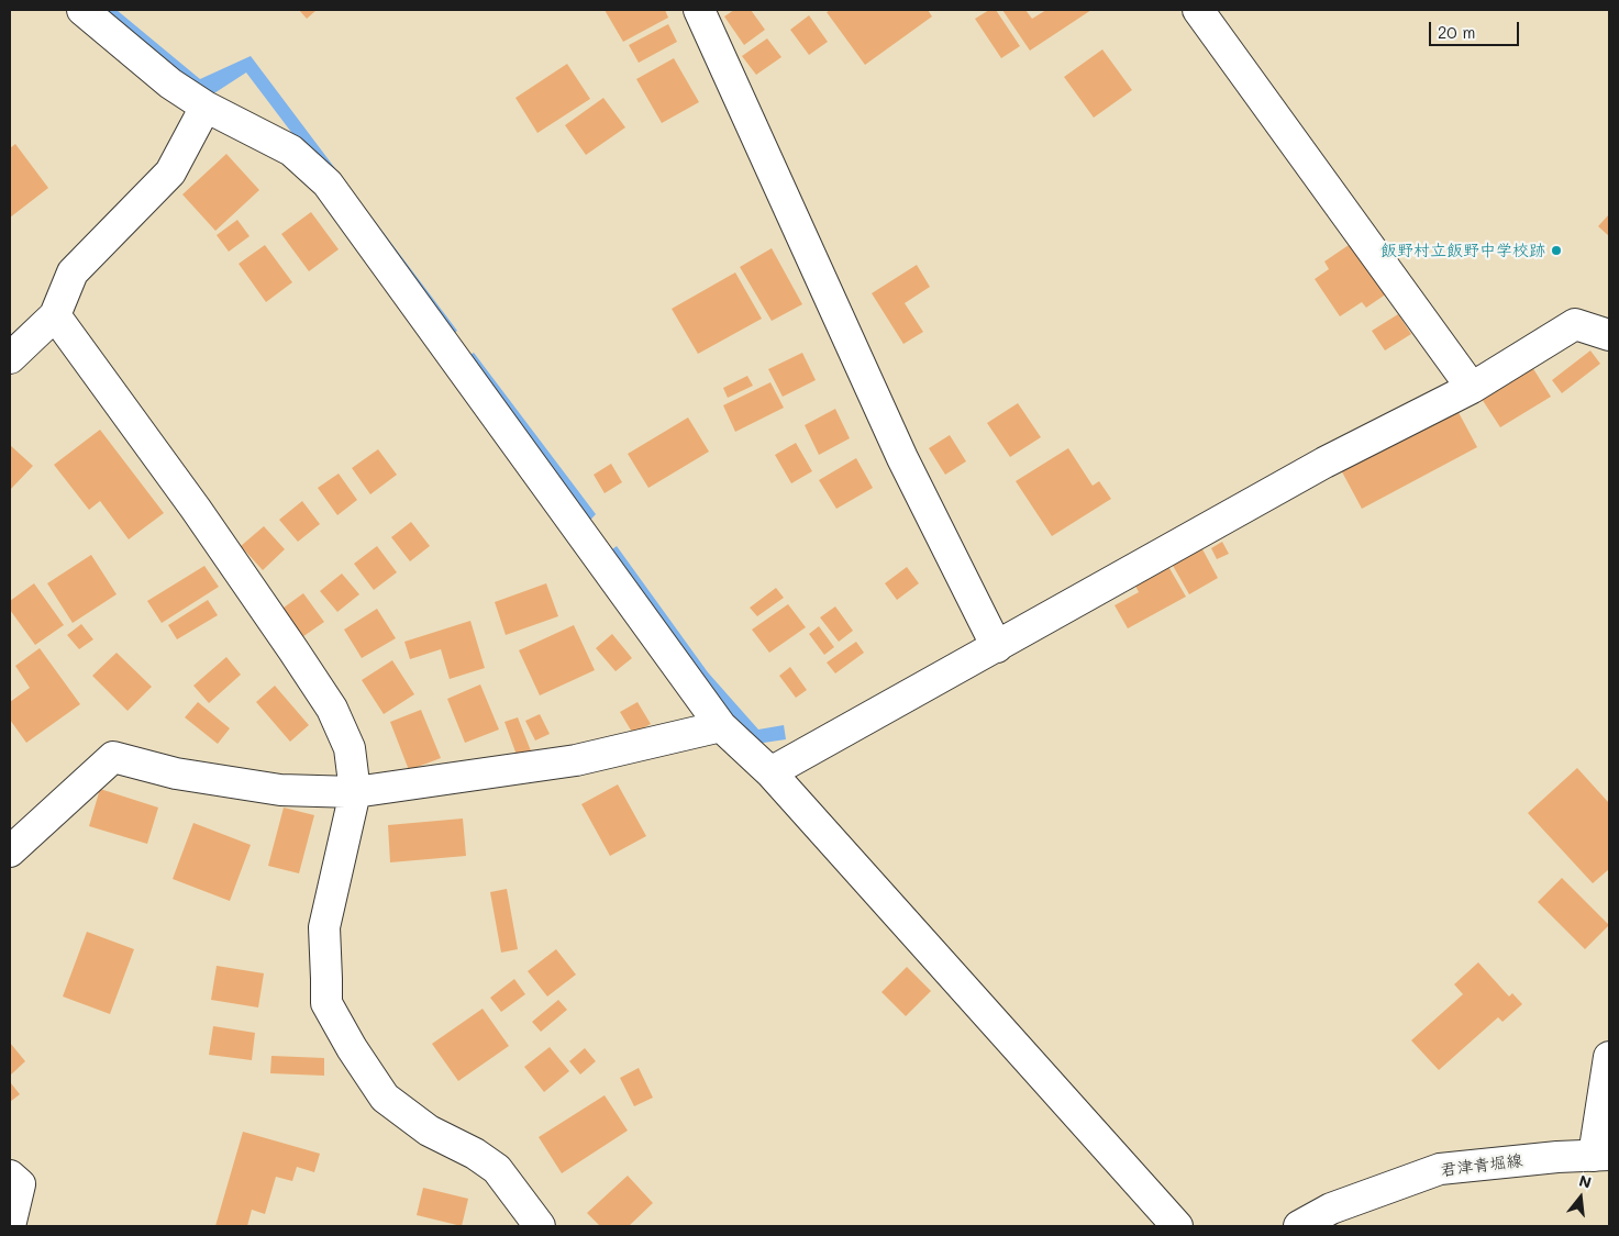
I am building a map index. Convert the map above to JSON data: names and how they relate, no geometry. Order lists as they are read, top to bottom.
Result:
{
  "streets": {
    "street": ["君津青堀線"]
  },
  "places": ["飯野村立飯野中学校跡"],
  "scale_bar": "20 m",
  "north": "top"
}
